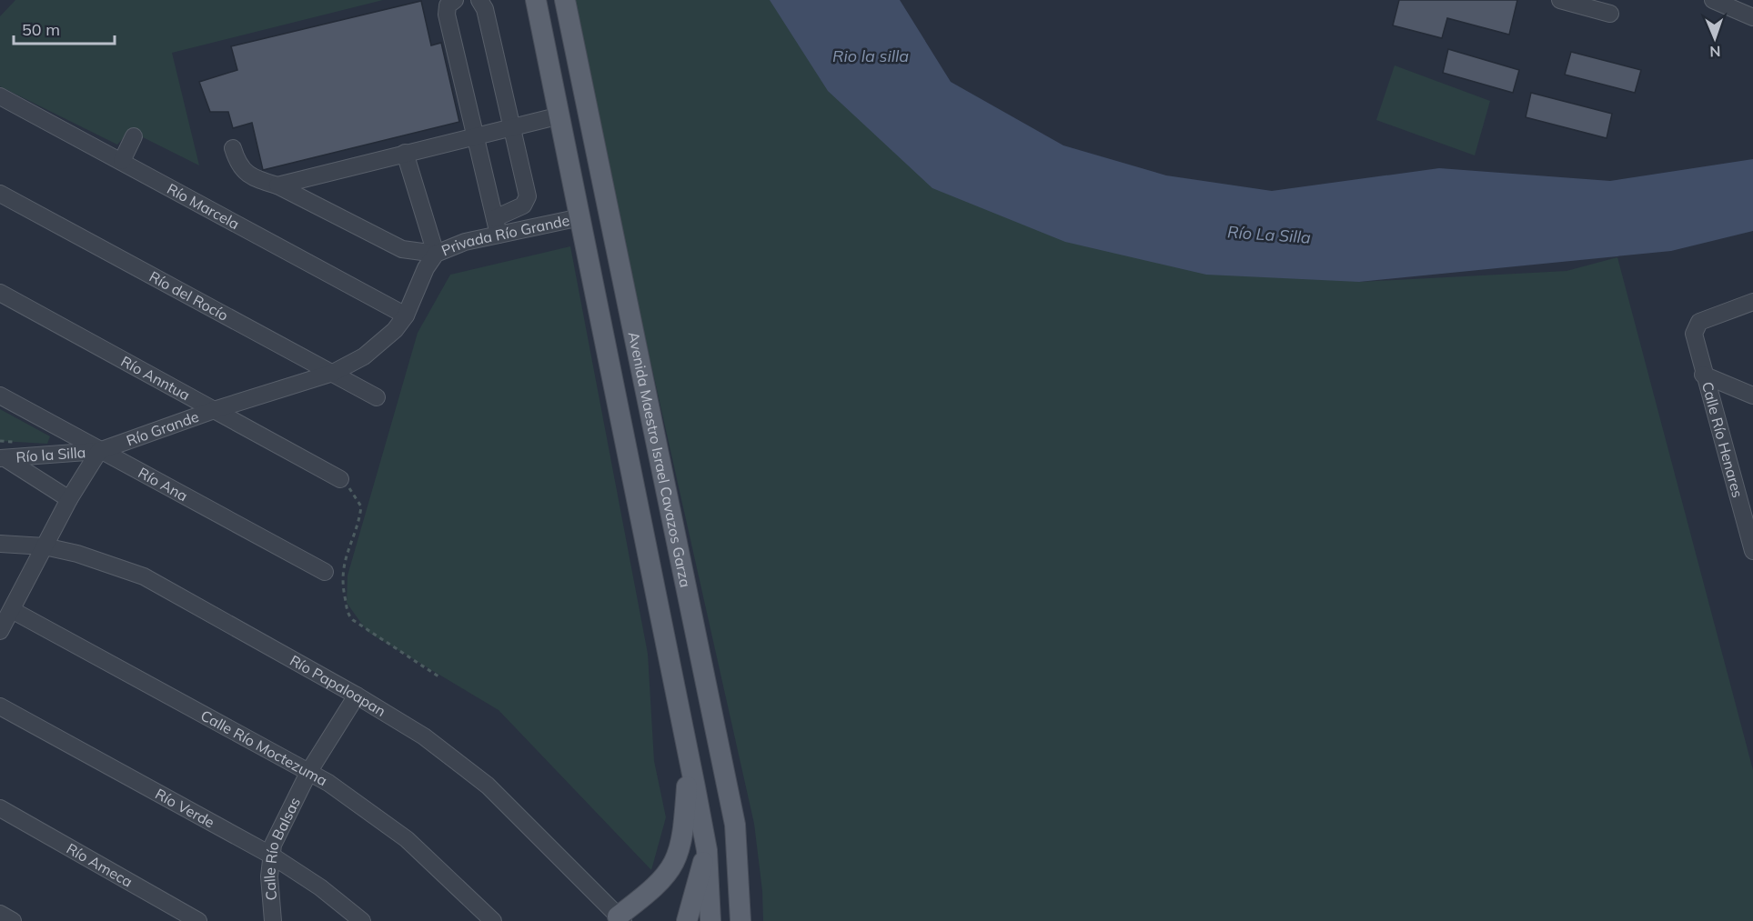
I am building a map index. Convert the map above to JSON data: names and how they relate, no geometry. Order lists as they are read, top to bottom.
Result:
{
  "streets": {
    "main road": ["Avenida Maestro Israel Cavazos Garza"],
    "street": [
      "Río Marcela",
      "Privada Río Grande",
      "Río del Rocío",
      "Río Anntua",
      "Río Grande",
      "Calle Río Henares",
      "Río la Silla",
      "Río Ana",
      "Río Papaloapan",
      "Calle Río Moctezuma",
      "Río Verde",
      "Calle Río Balsas",
      "Río Ameca"
    ]
  },
  "crossings": [
    ["Río Marcela", "Privada Río Grande"],
    ["Río Marcela", "Río Grande"],
    ["Privada Río Grande", "Río Grande"],
    ["Privada Río Grande", "Avenida Maestro Israel Cavazos Garza"],
    ["Río del Rocío", "Río Grande"],
    ["Río Anntua", "Río Grande"],
    ["Río Grande", "Río la Silla"],
    ["Río Grande", "Río Ana"],
    ["Río la Silla", "Río Ana"],
    ["Río Papaloapan", "Calle Río Balsas"],
    ["Calle Río Moctezuma", "Calle Río Balsas"],
    ["Río Verde", "Calle Río Balsas"]
  ],
  "water": ["Rio la silla", "Río La Silla"],
  "scale_bar": "50 m",
  "north": "bottom"
}
